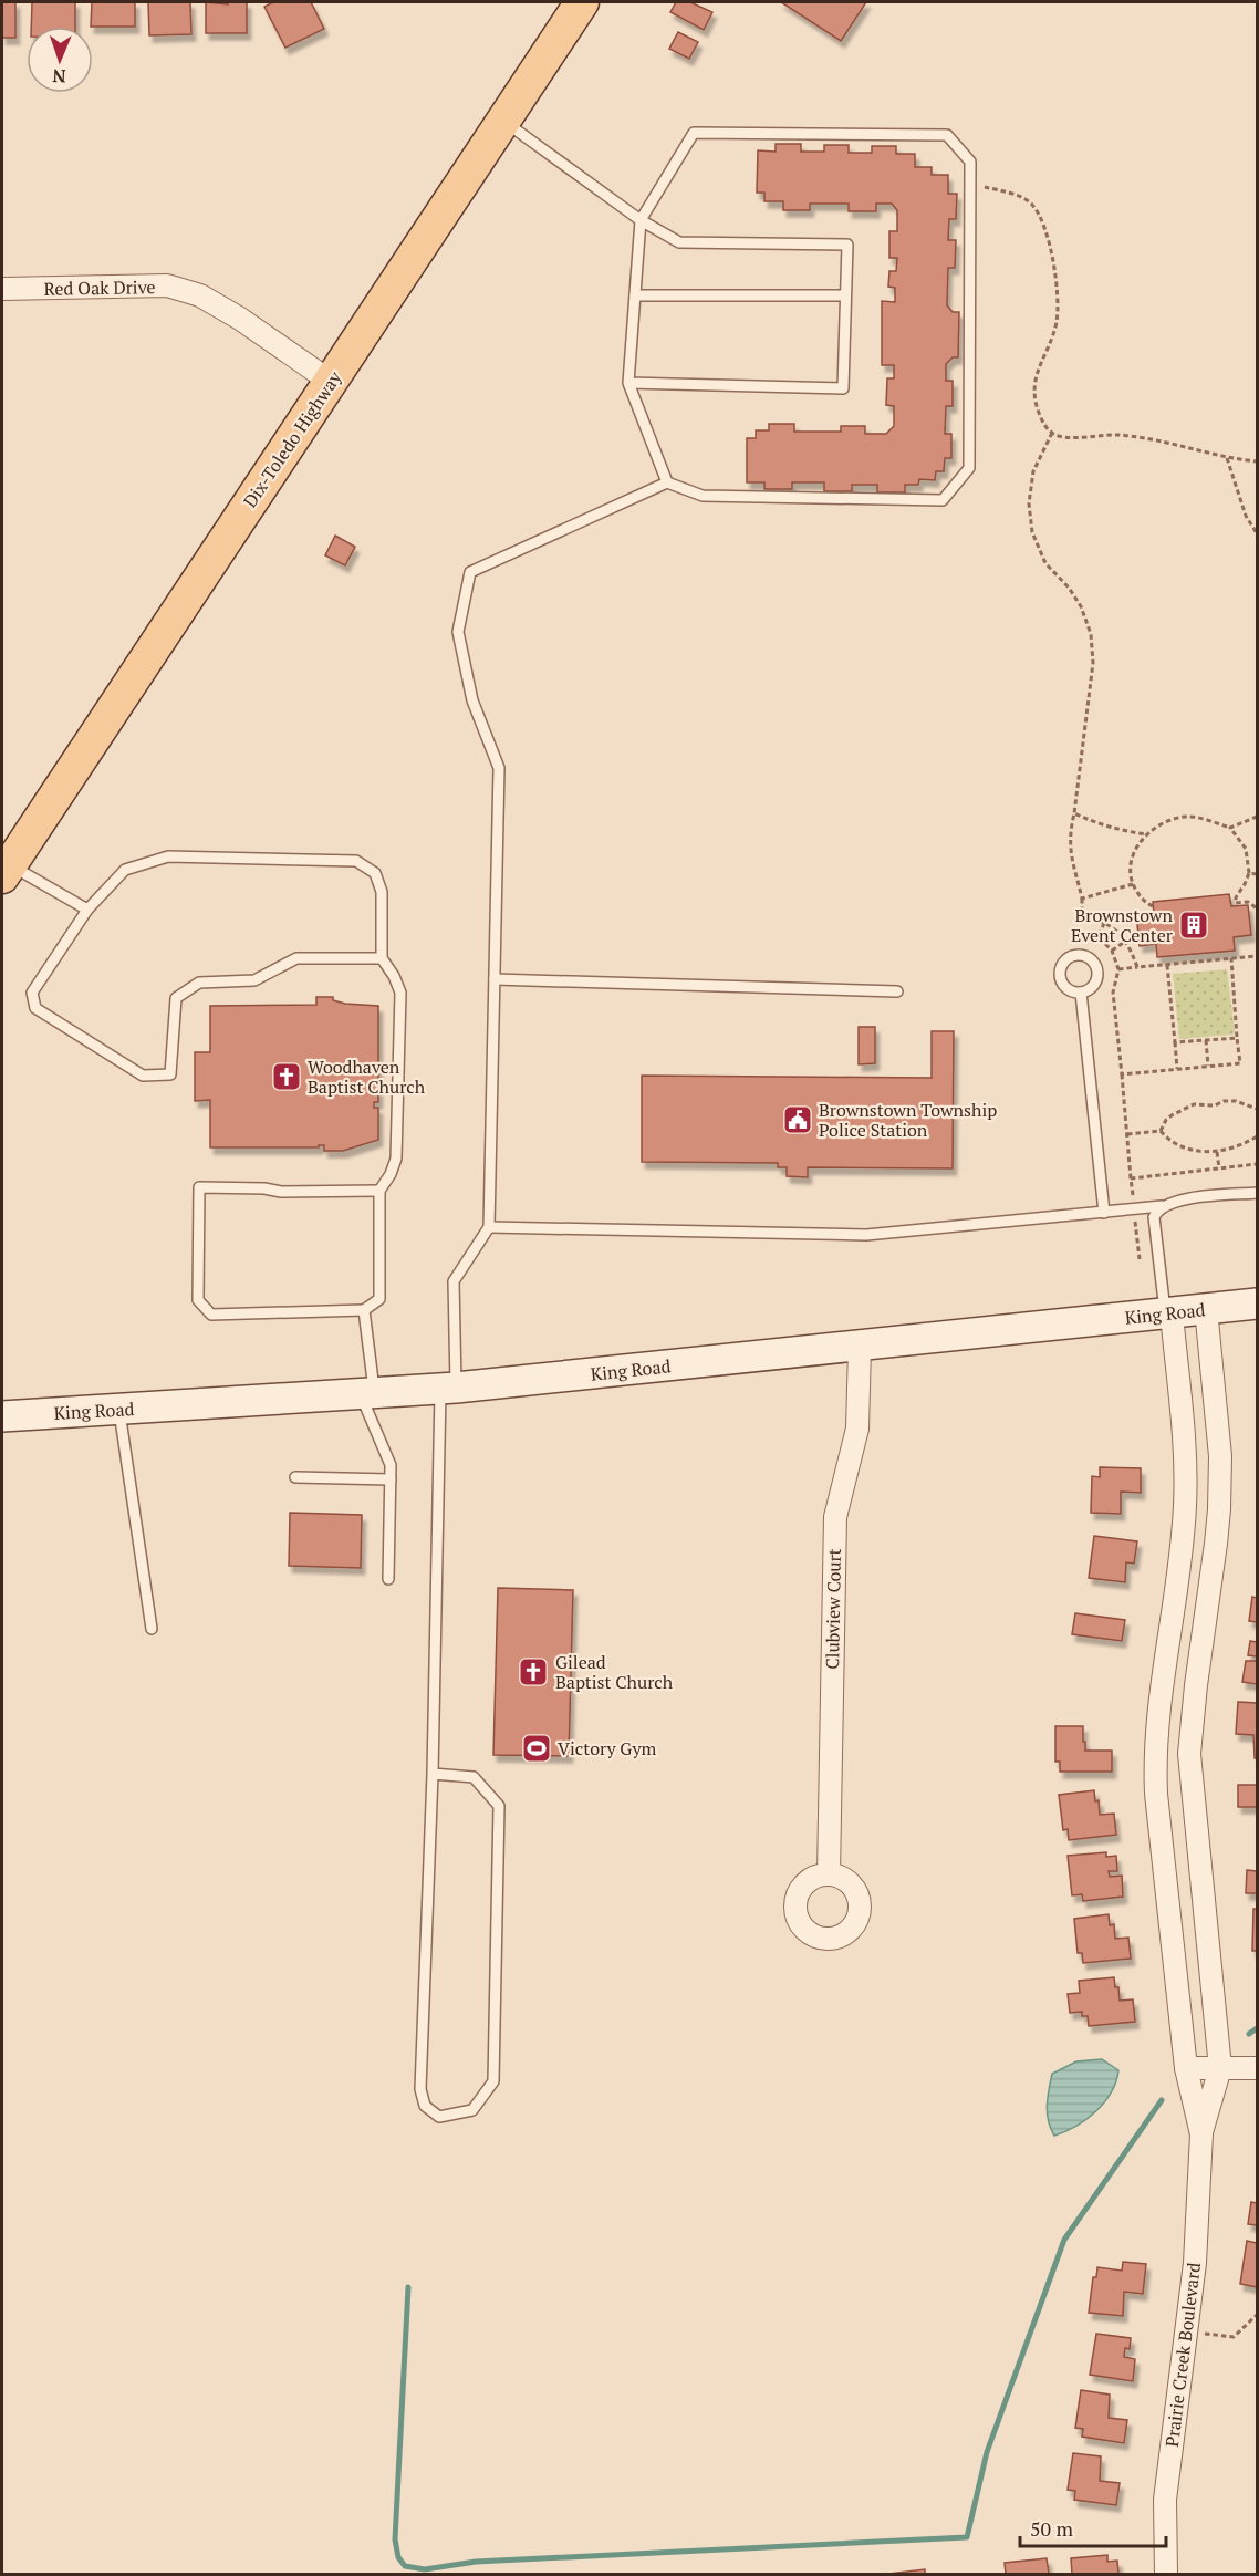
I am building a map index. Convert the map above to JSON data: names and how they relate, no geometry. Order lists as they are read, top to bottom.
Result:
{
  "streets": {
    "main road": ["Dix-Toledo Highway", "King Road"],
    "street": ["Red Oak Drive", "Clubview Court", "Prairie Creek Boulevard"]
  },
  "crossings": [
    ["Red Oak Drive", "Dix-Toledo Highway"],
    ["King Road", "Clubview Court"],
    ["King Road", "Prairie Creek Boulevard"]
  ],
  "places": {
    "building": ["Brownstown Event Center"],
    "church": ["Woodhaven Baptist Church", "Gilead Baptist Church"],
    "public building": ["Brownstown Township Police Station"],
    "sports": ["Victory Gym"]
  },
  "scale_bar": "50 m",
  "north": "bottom"
}
